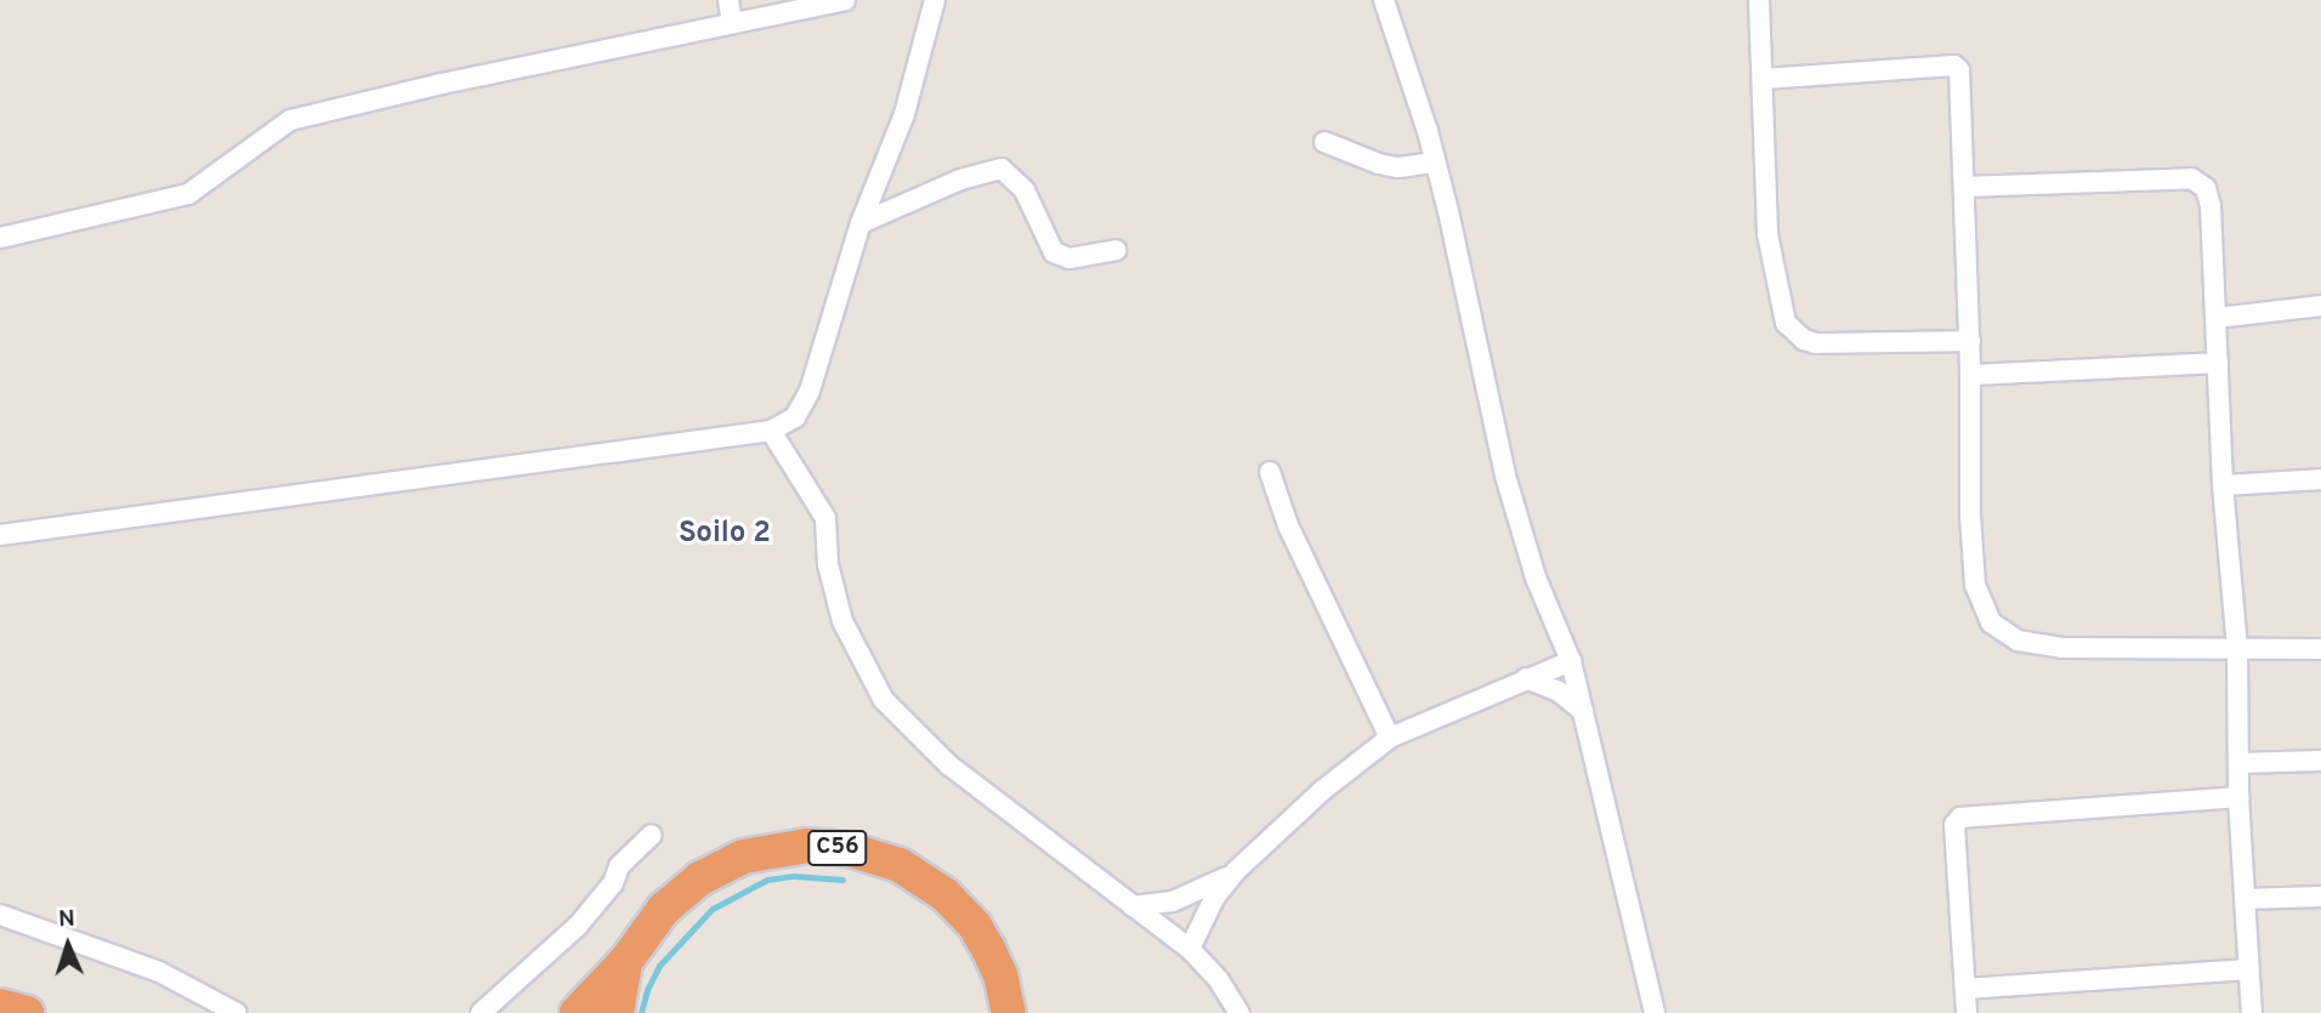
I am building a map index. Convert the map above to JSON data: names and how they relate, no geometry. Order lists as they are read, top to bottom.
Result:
{
  "streets": {
    "highway": ["C56"]
  },
  "districts": ["Soilo 2"],
  "north": "top"
}
